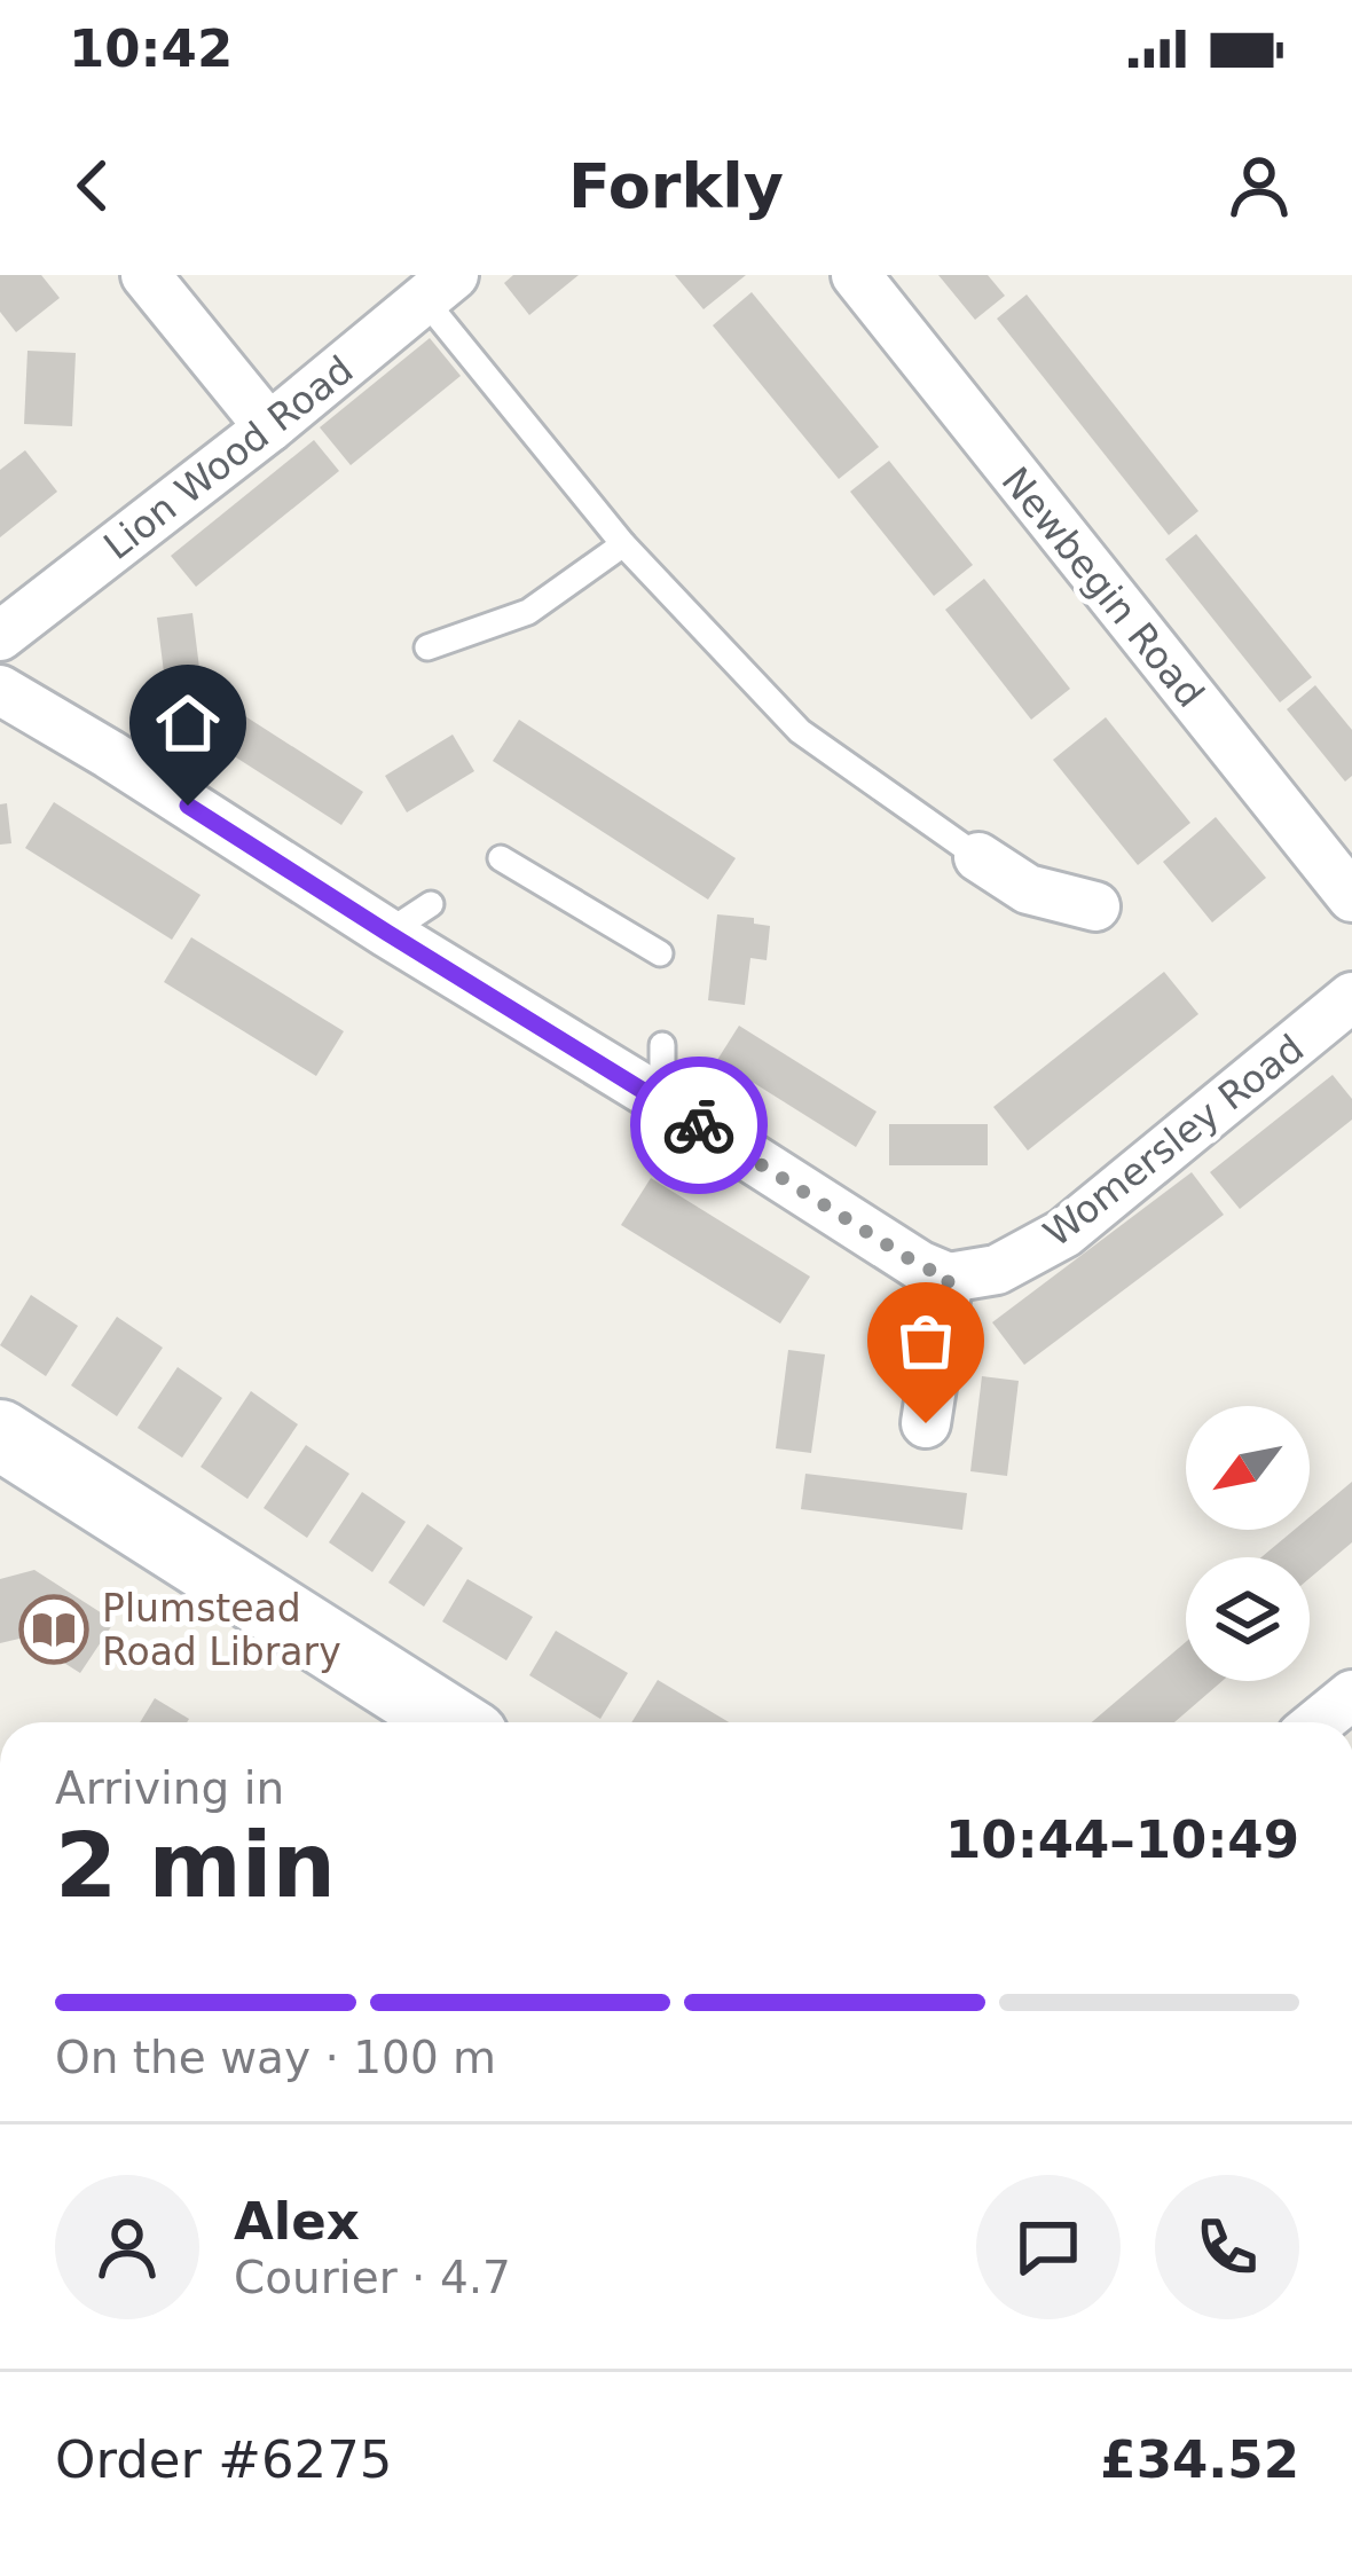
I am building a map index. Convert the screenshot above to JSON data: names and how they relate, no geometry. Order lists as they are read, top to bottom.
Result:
{
  "streets": {
    "street": ["Lion Wood Road", "Newbegin Road", "Womersley Road"]
  },
  "places": {
    "library": ["Plumstead Road Library"]
  },
  "north": "bottom left",
  "page": {
    "status": "10:42",
    "header": "Forkly",
    "heading": ["2 min", "Arriving in", "10:44–10:49"],
    "panel": [
      "Alex",
      "Courier · 4.7",
      "Order #6275",
      "£34.52"
    ],
    "bar": "On the way · 100 m"
  }
}
